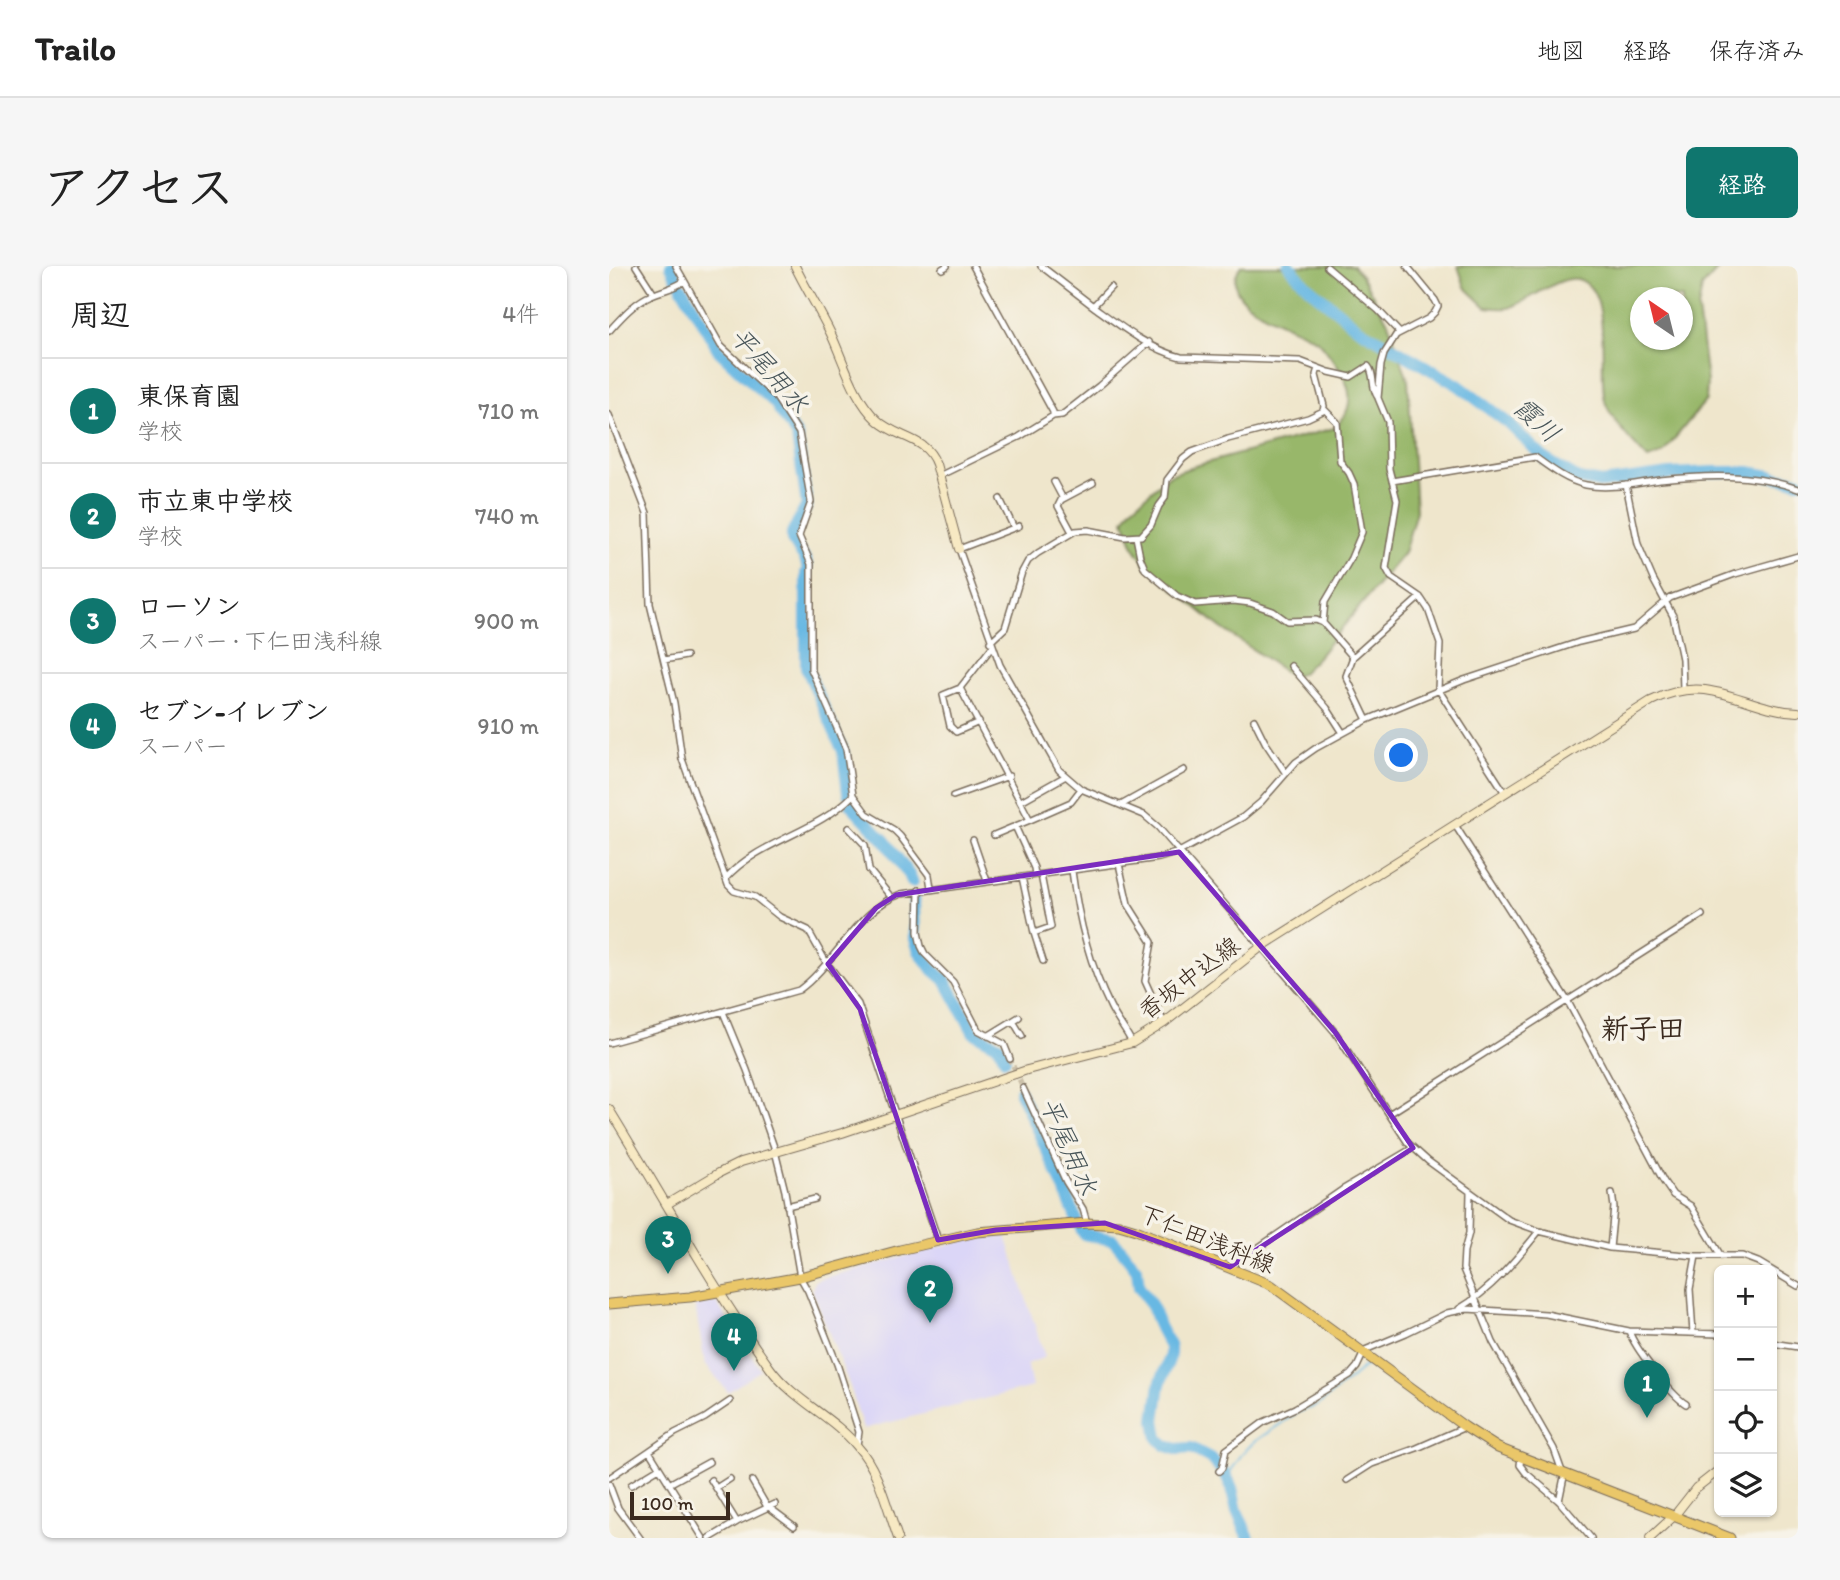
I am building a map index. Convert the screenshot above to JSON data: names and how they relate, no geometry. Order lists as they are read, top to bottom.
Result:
{
  "streets": {
    "main road": ["香坂中込線", "下仁田浅科線"]
  },
  "districts": ["新子田"],
  "water": ["平尾用水", "霞川"],
  "scale_bar": "100 m",
  "north": "top left",
  "page": {
    "header": "Trailo",
    "nav": ["地図", "経路", "保存済み"],
    "title": "アクセス",
    "buttons": "経路",
    "heading": ["周辺", "4件"],
    "list": [
      {
        "mark": "1",
        "name": "東保育園",
        "note": "学校",
        "value": "710 m"
      },
      {
        "mark": "2",
        "name": "市立東中学校",
        "note": "学校",
        "value": "740 m"
      },
      {
        "mark": "3",
        "name": "ローソン",
        "note": "スーパー · 下仁田浅科線",
        "value": "900 m"
      },
      {
        "mark": "4",
        "name": "セブン-イレブン",
        "note": "スーパー",
        "value": "910 m"
      }
    ],
    "pins": [
      "3",
      "2",
      "4",
      "1"
    ],
    "map_buttons": ["+", "−"],
    "scale": "100 m"
  }
}
